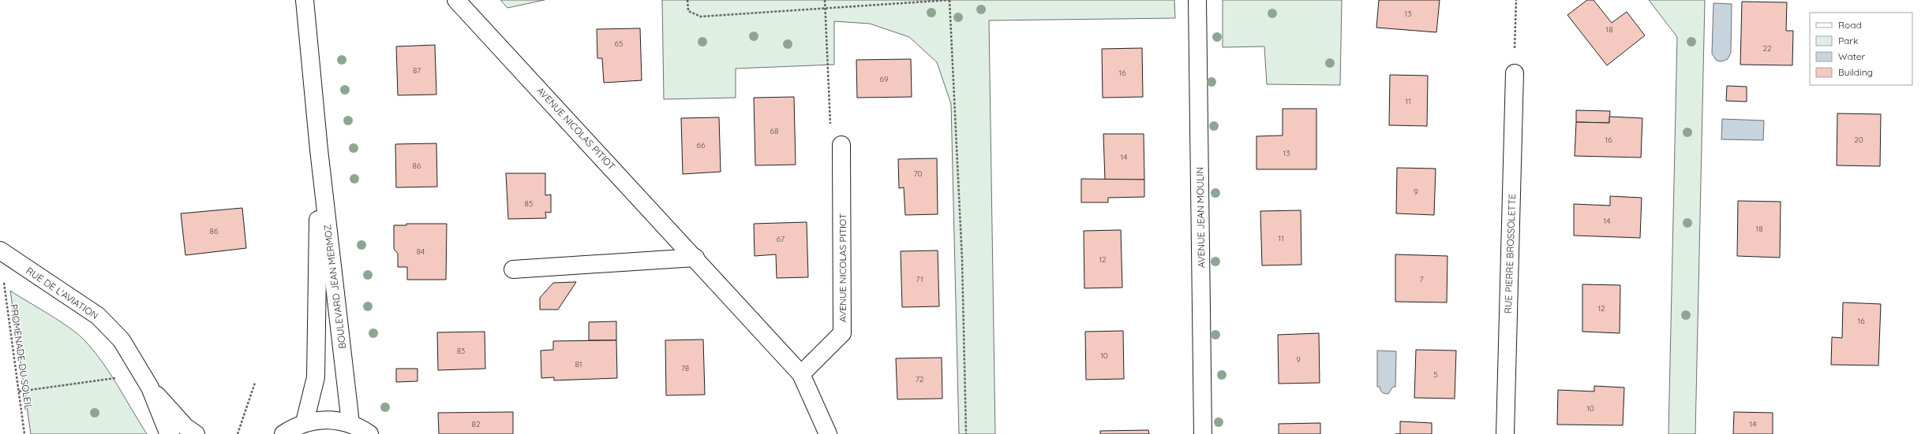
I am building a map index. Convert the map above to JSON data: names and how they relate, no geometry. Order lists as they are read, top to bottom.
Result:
{
  "streets": {
    "street": [
      "AVENUE NICOLAS PITIOT",
      "AVENUE JEAN MOULIN",
      "RUE PIERRE BROSSOLETTE",
      "BOULEVARD JEAN MERMOZ",
      "RUE DE L'AVIATION"
    ],
    "path": ["PROMENADE DU SOLEIL"]
  },
  "house_numbers": [
    "13",
    "18",
    "65",
    "22",
    "87",
    "16",
    "69",
    "11",
    "68",
    "16",
    "20",
    "66",
    "13",
    "14",
    "86",
    "70",
    "9",
    "85",
    "14",
    "18",
    "86",
    "11",
    "67",
    "84",
    "12",
    "71",
    "7",
    "12",
    "16",
    "83",
    "10",
    "9",
    "81",
    "78",
    "5",
    "72",
    "10",
    "82",
    "14"
  ],
  "legend": [
    "Road",
    "Park",
    "Water",
    "Building"
  ]
}
